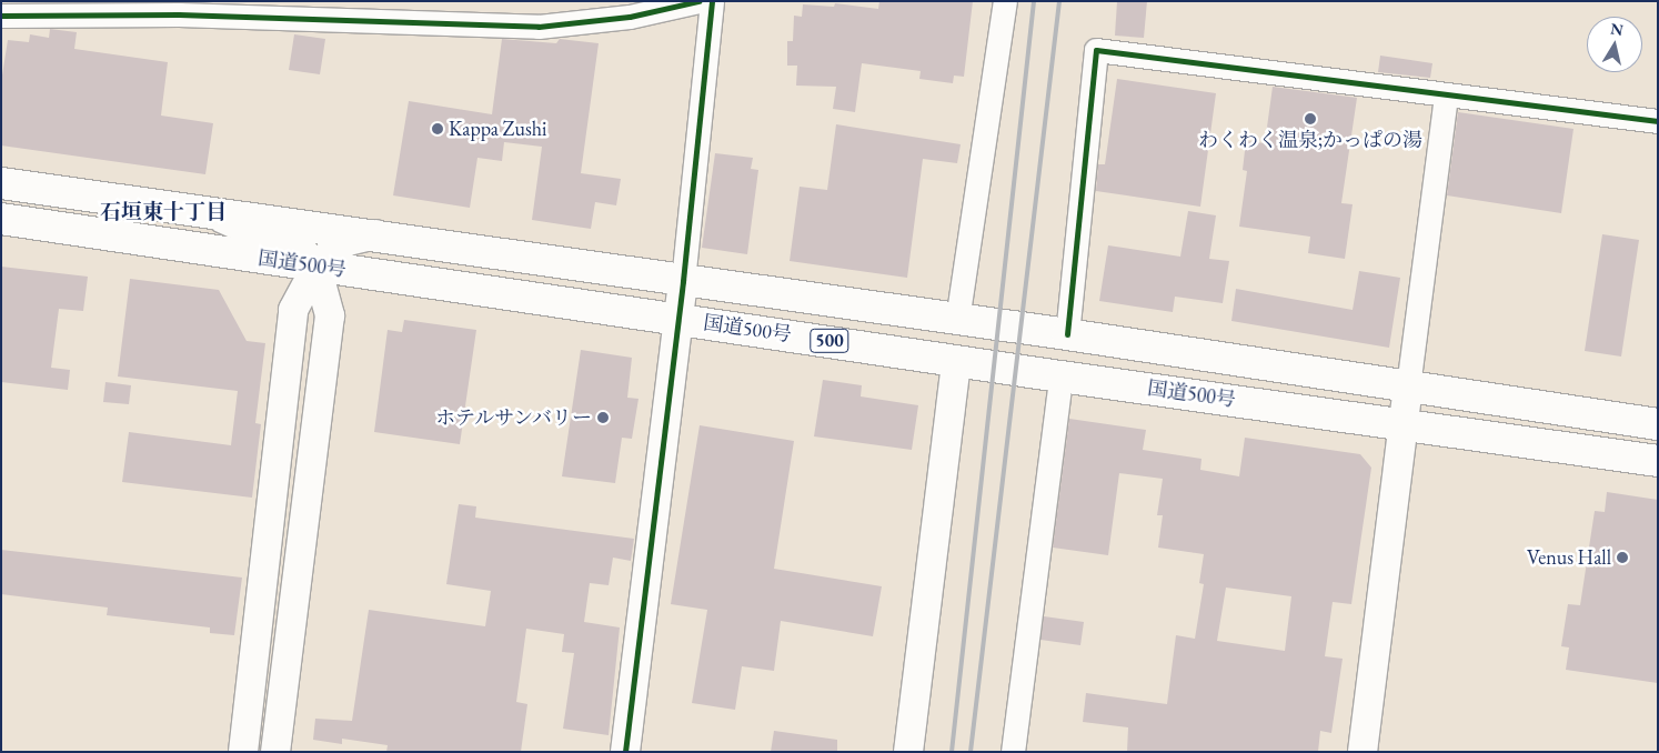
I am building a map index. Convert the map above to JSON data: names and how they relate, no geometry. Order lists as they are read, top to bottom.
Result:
{
  "streets": {
    "highway": ["国道500号", "500"]
  },
  "districts": ["石垣東十丁目"],
  "places": [
    "わくわく温泉;かっぱの湯",
    "Kappa Zushi",
    "ホテルサンバリー",
    "Venus Hall"
  ],
  "north": "top"
}
